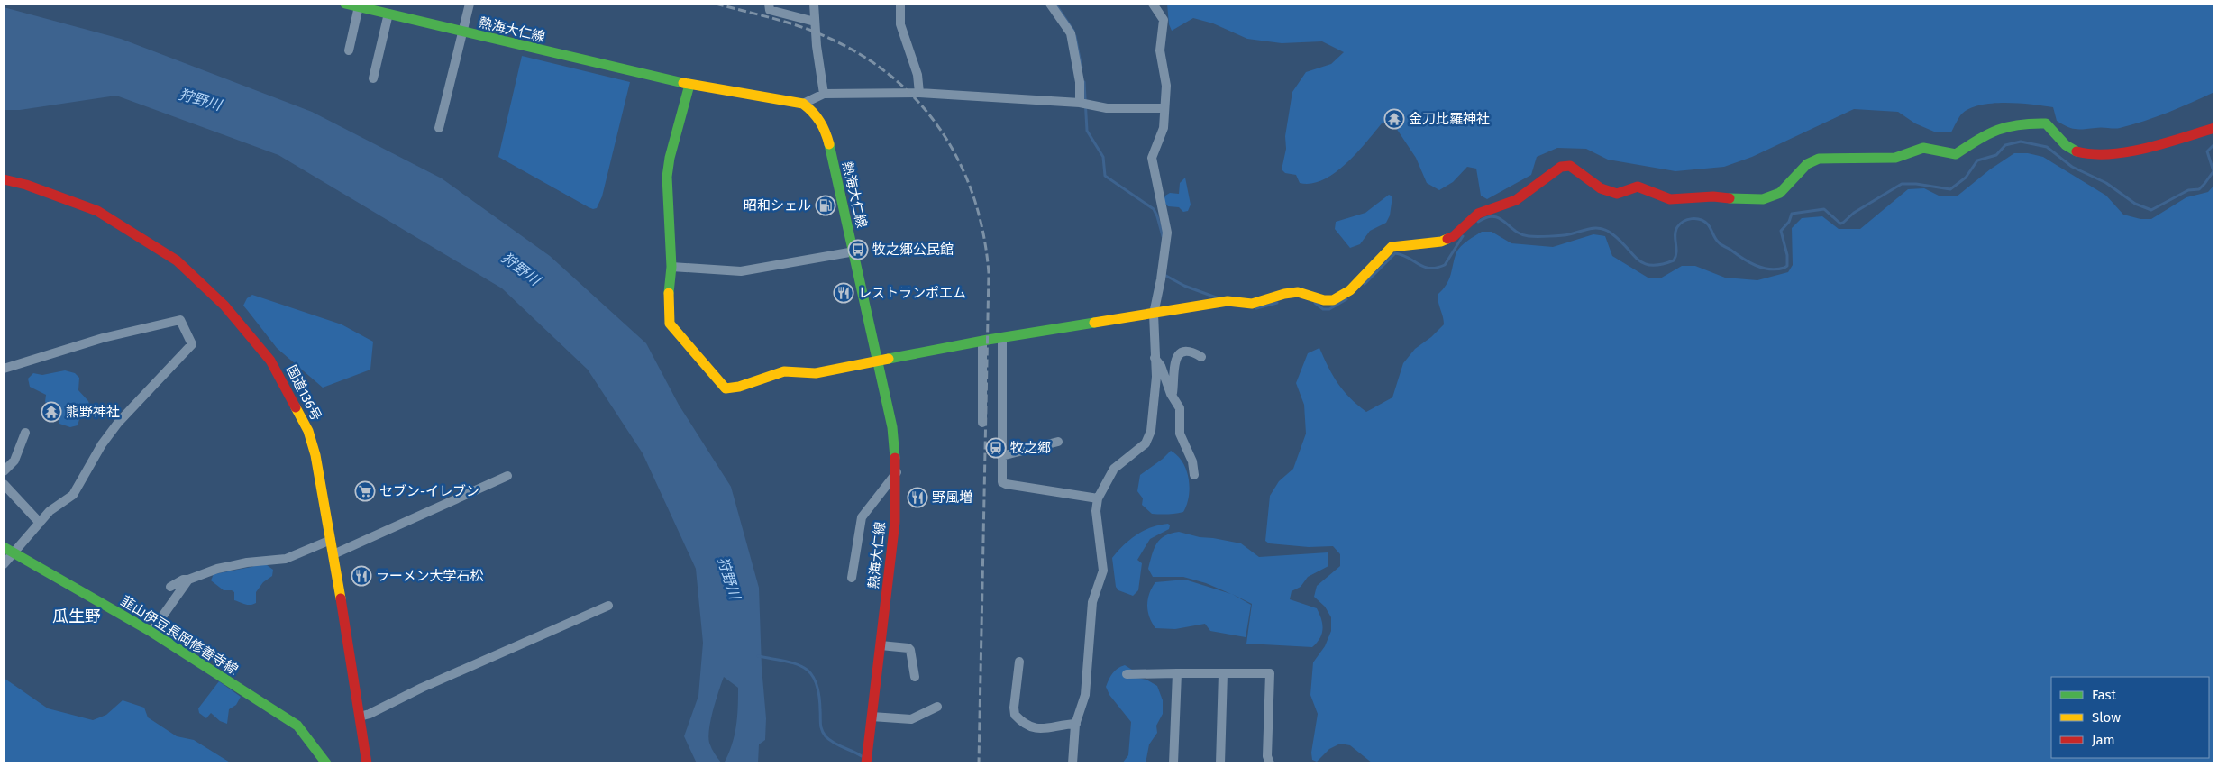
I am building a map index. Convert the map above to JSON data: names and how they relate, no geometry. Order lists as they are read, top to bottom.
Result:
{
  "streets": {
    "main road": ["熱海大仁線", "国道136号", "韮山伊豆長岡修善寺線"]
  },
  "districts": ["瓜生野"],
  "water": ["狩野川"],
  "places": {
    "temple": ["金刀比羅神社", "熊野神社"],
    "fuel station": ["昭和シェル"],
    "bus stop": ["牧之郷公民館"],
    "restaurant": ["レストランポエム", "野風増", "ラーメン大学石松"],
    "station": ["牧之郷"],
    "supermarket": ["セブン-イレブン"]
  },
  "legend": ["Fast", "Slow", "Jam"]
}
